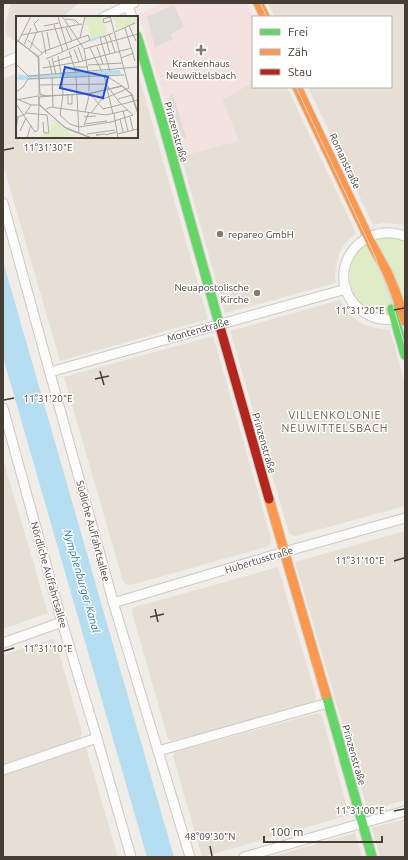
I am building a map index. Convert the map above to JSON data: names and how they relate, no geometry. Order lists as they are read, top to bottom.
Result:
{
  "streets": {
    "street": [
      "Prinzenstraße",
      "Romanstraße",
      "Montenstraße",
      "Südliche Auffahrtsallee",
      "Hubertusstraße",
      "Nördliche Auffahrtsallee"
    ]
  },
  "crossings": [
    ["Prinzenstraße", "Montenstraße"],
    ["Prinzenstraße", "Hubertusstraße"],
    ["Montenstraße", "Südliche Auffahrtsallee"],
    ["Südliche Auffahrtsallee", "Hubertusstraße"]
  ],
  "districts": ["VILLENKOLONIE NEUWITTELSBACH"],
  "water": ["Nymphenburger Kanal"],
  "places": {
    "health": ["Krankenhaus Neuwittelsbach"],
    "other": ["repareo GmbH", "Neuapostolische Kirche"]
  },
  "legend": ["Frei", "Zäh", "Stau"],
  "scale_bar": "100 m",
  "coordinates": [
    "11°31'30\"E",
    "11°31'20\"E",
    "11°31'10\"E",
    "11°31'00\"E",
    "48°09'30\"N"
  ]
}
